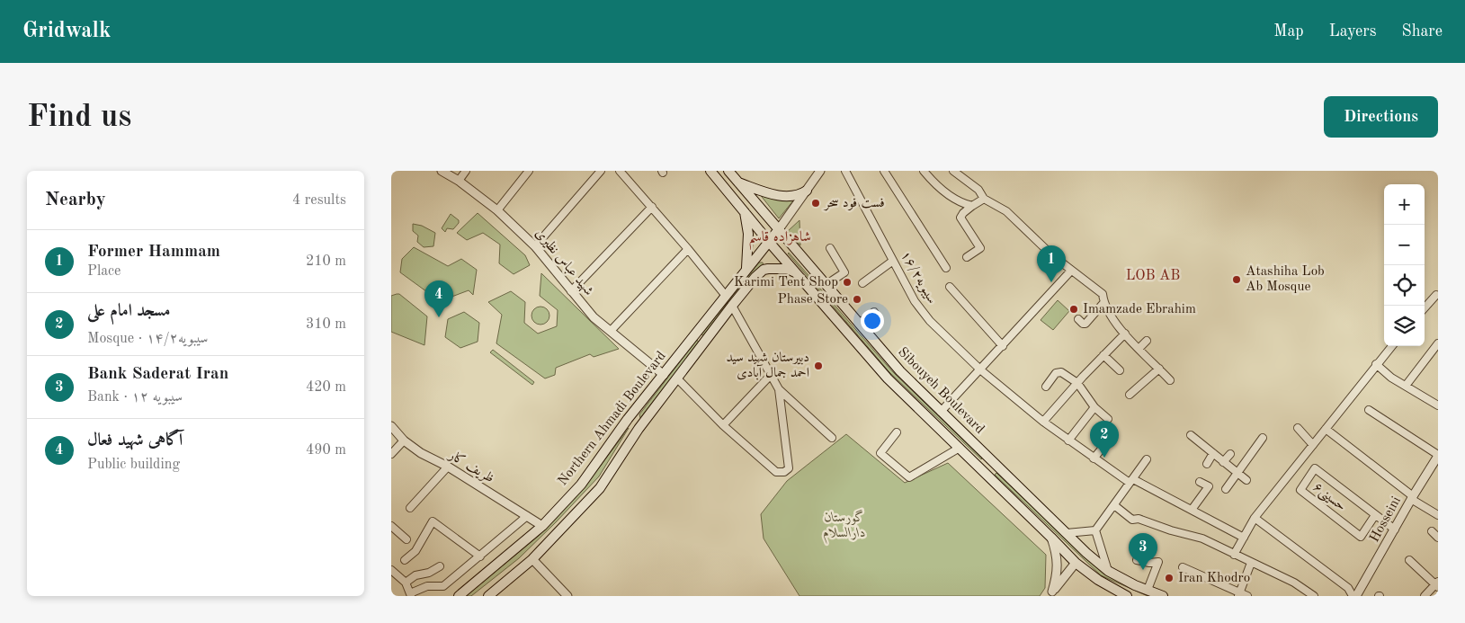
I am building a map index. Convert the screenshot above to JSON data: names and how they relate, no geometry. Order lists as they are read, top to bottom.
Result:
{
  "streets": {
    "main road": ["Sibouyeh Boulevard", "Northern Ahmadi Boulevard"],
    "street": [
      "شهید عباس نظیری",
      "سیبویه۱۶/۲",
      "ظریف کار",
      "حسینی۶",
      "Hosseini"
    ]
  },
  "crossings": [
    ["شهید عباس نظیری", "Northern Ahmadi Boulevard"],
    ["Sibouyeh Boulevard", "Northern Ahmadi Boulevard"],
    ["Northern Ahmadi Boulevard", "ظریف کار"],
    ["حسینی۶", "Hosseini"]
  ],
  "districts": ["شاهزاده قاسم", "LOB AB"],
  "parks": ["گورستان دارالسلام"],
  "places": [
    "فست فود سحر",
    "Atashiha Lob Ab Mosque",
    "Karimi Tent Shop",
    "Phase Store",
    "Imamzade Ebrahim",
    "دبیرستان شهید سید احمد جمال آبادی",
    "Iran Khodro"
  ],
  "page": {
    "header": "Gridwalk",
    "nav": ["Map", "Layers", "Share"],
    "buttons": "Directions",
    "title": "Find us",
    "heading": ["Nearby", "4 results"],
    "map_buttons": ["+", "−"],
    "list": [
      {
        "mark": "1",
        "name": "Former Hammam",
        "note": "Place",
        "value": "210 m"
      },
      {
        "mark": "2",
        "name": "مسجد امام علی",
        "note": "Mosque · سیبویه۱۴/۲",
        "value": "310 m"
      },
      {
        "mark": "3",
        "name": "Bank Saderat Iran",
        "note": "Bank · سیبویه ۱۲",
        "value": "420 m"
      },
      {
        "mark": "4",
        "name": "آگاهی شهید فعال",
        "note": "Public building",
        "value": "490 m"
      }
    ],
    "pins": [
      "1",
      "4",
      "2",
      "3"
    ]
  }
}
